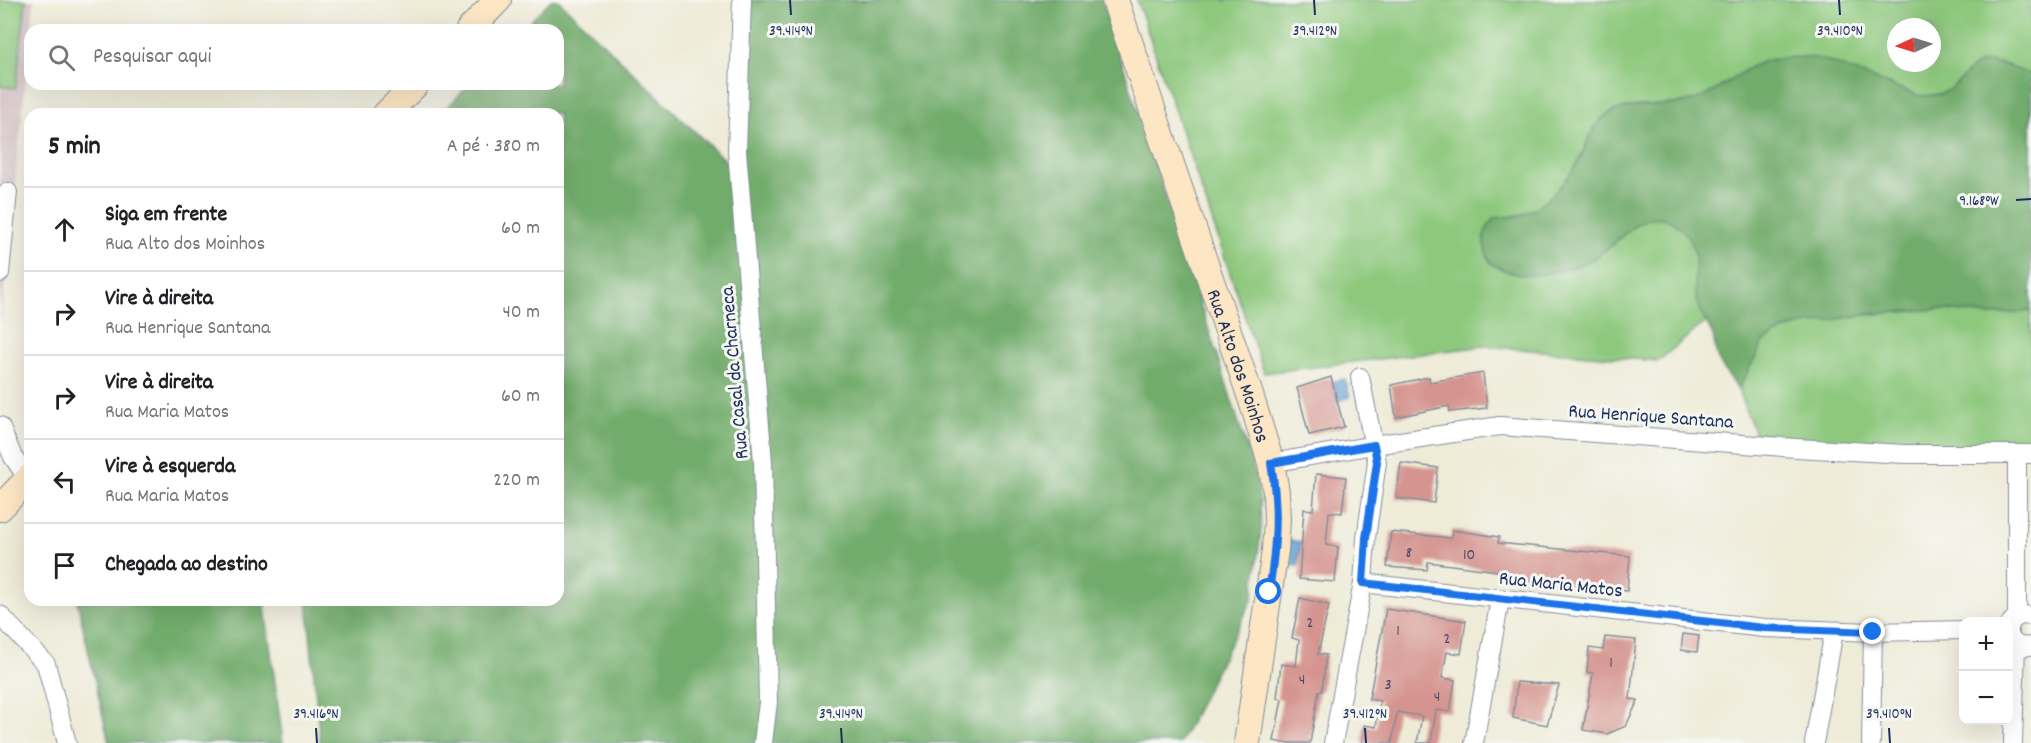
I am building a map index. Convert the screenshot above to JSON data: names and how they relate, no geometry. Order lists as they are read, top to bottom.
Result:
{
  "streets": {
    "street": [
      "Rua Alto dos Moinhos",
      "Rua Casal da Charneca",
      "Rua Henrique Santana",
      "Rua Maria Matos"
    ]
  },
  "crossings": [
    ["Rua Alto dos Moinhos", "Rua Henrique Santana"]
  ],
  "house_numbers": [
    "8",
    "10",
    "2",
    "1",
    "2",
    "1",
    "4",
    "3",
    "4"
  ],
  "north": "left",
  "page": {
    "search": "Pesquisar aqui",
    "heading": ["5 min", "A pé · 380 m"],
    "list": [
      ["Siga em frente", "Rua Alto dos Moinhos", "60 m"],
      ["Vire à direita", "Rua Henrique Santana", "40 m"],
      ["Vire à direita", "Rua Maria Matos", "60 m"],
      ["Vire à esquerda", "Rua Maria Matos", "220 m"],
      "Chegada ao destino"
    ],
    "map_buttons": ["+", "−"]
  },
  "coordinates": [
    "39.414°N",
    "39.412°N",
    "39.410°N",
    "9.168°W",
    "39.416°N"
  ]
}
